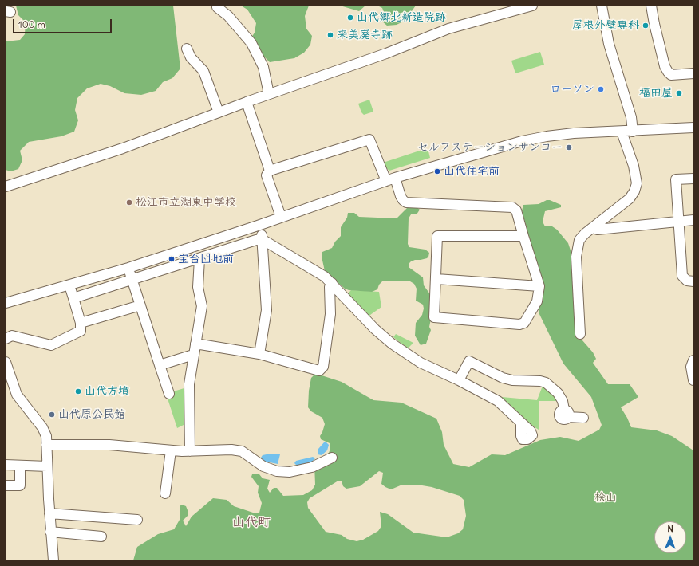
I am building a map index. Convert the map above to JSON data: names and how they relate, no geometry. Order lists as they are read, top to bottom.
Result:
{
  "districts": ["山代町"],
  "parks": ["桧山"],
  "places": [
    "山代郷北新造院跡",
    "屋根外壁専科",
    "来美廃寺跡",
    "ローソン",
    "福田屋",
    "セルフステーションサンコー",
    "山代住宅前",
    "松江市立湖東中学校",
    "宝台団地前",
    "山代方墳",
    "山代原公民館"
  ],
  "scale_bar": "100 m",
  "north": "top"
}
